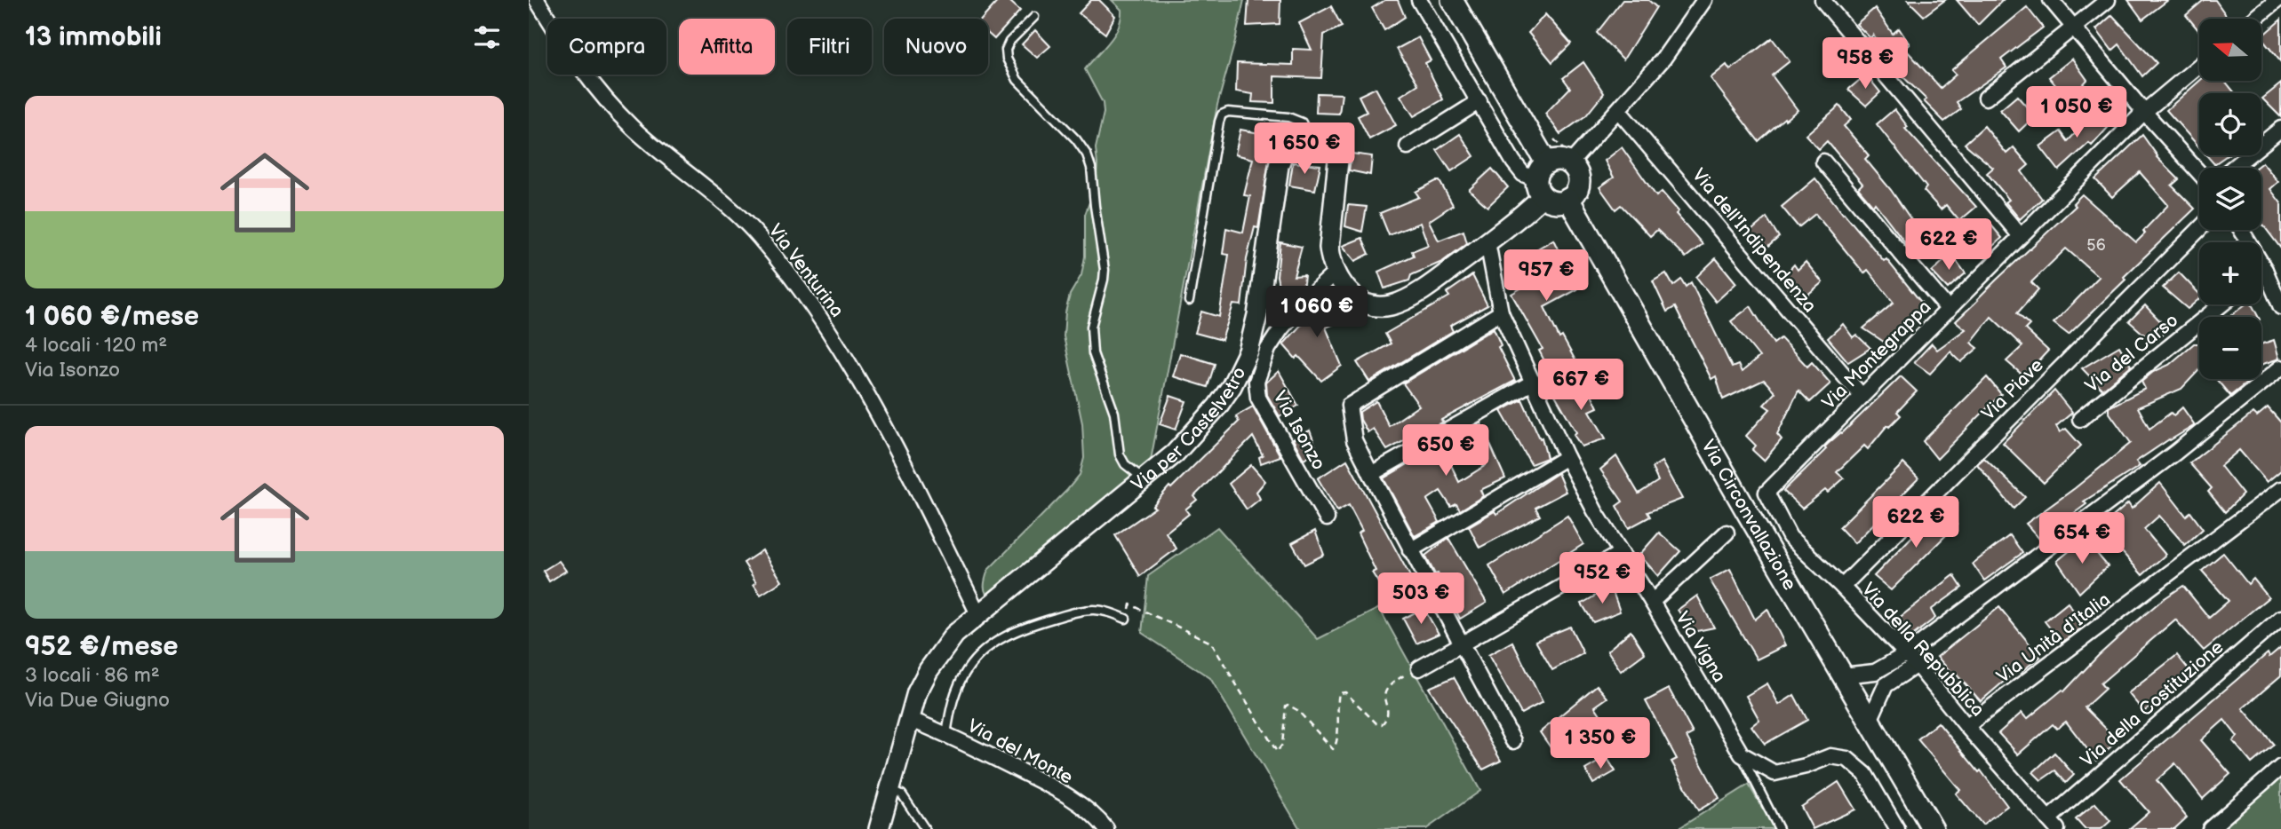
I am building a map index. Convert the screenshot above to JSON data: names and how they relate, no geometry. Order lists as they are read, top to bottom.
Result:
{
  "streets": {
    "main road": ["Via Circonvallazione"],
    "street": [
      "Via dell'Indipendenza",
      "Via Venturina",
      "Via del Carso",
      "Via Montegrappa",
      "Via Piave",
      "Via per Castelvetro",
      "Via Isonzo",
      "Via Unità d'Italia",
      "Via Vigna",
      "Via della Repubblica",
      "Via della Costituzione",
      "Via del Monte"
    ]
  },
  "crossings": [
    ["Via dell'Indipendenza", "Via Montegrappa"],
    ["Via Venturina", "Via per Castelvetro"],
    ["Via Montegrappa", "Via della Repubblica"],
    ["Via Piave", "Via della Repubblica"],
    ["Via per Castelvetro", "Via del Monte"],
    ["Via Unità d'Italia", "Via della Repubblica"],
    ["Via della Repubblica", "Via della Costituzione"]
  ],
  "house_numbers": ["56"],
  "north": "left",
  "page": {
    "heading": "13 immobili",
    "map_buttons": ["+", "−"],
    "chip": [
      "Compra",
      "Affitta",
      "Filtri",
      "Nuovo"
    ],
    "price": [
      "958 €",
      "1 050 €",
      "1 650 €",
      "622 €",
      "957 €",
      "1 060 €",
      "667 €",
      "650 €",
      "622 €",
      "654 €",
      "952 €",
      "503 €",
      "1 350 €"
    ],
    "list": [
      {
        "name": "1 060 €/mese",
        "note": "4 locali · 120 m² · Via Isonzo"
      },
      {
        "name": "952 €/mese",
        "note": "3 locali · 86 m² · Via Due Giugno"
      }
    ]
  }
}
